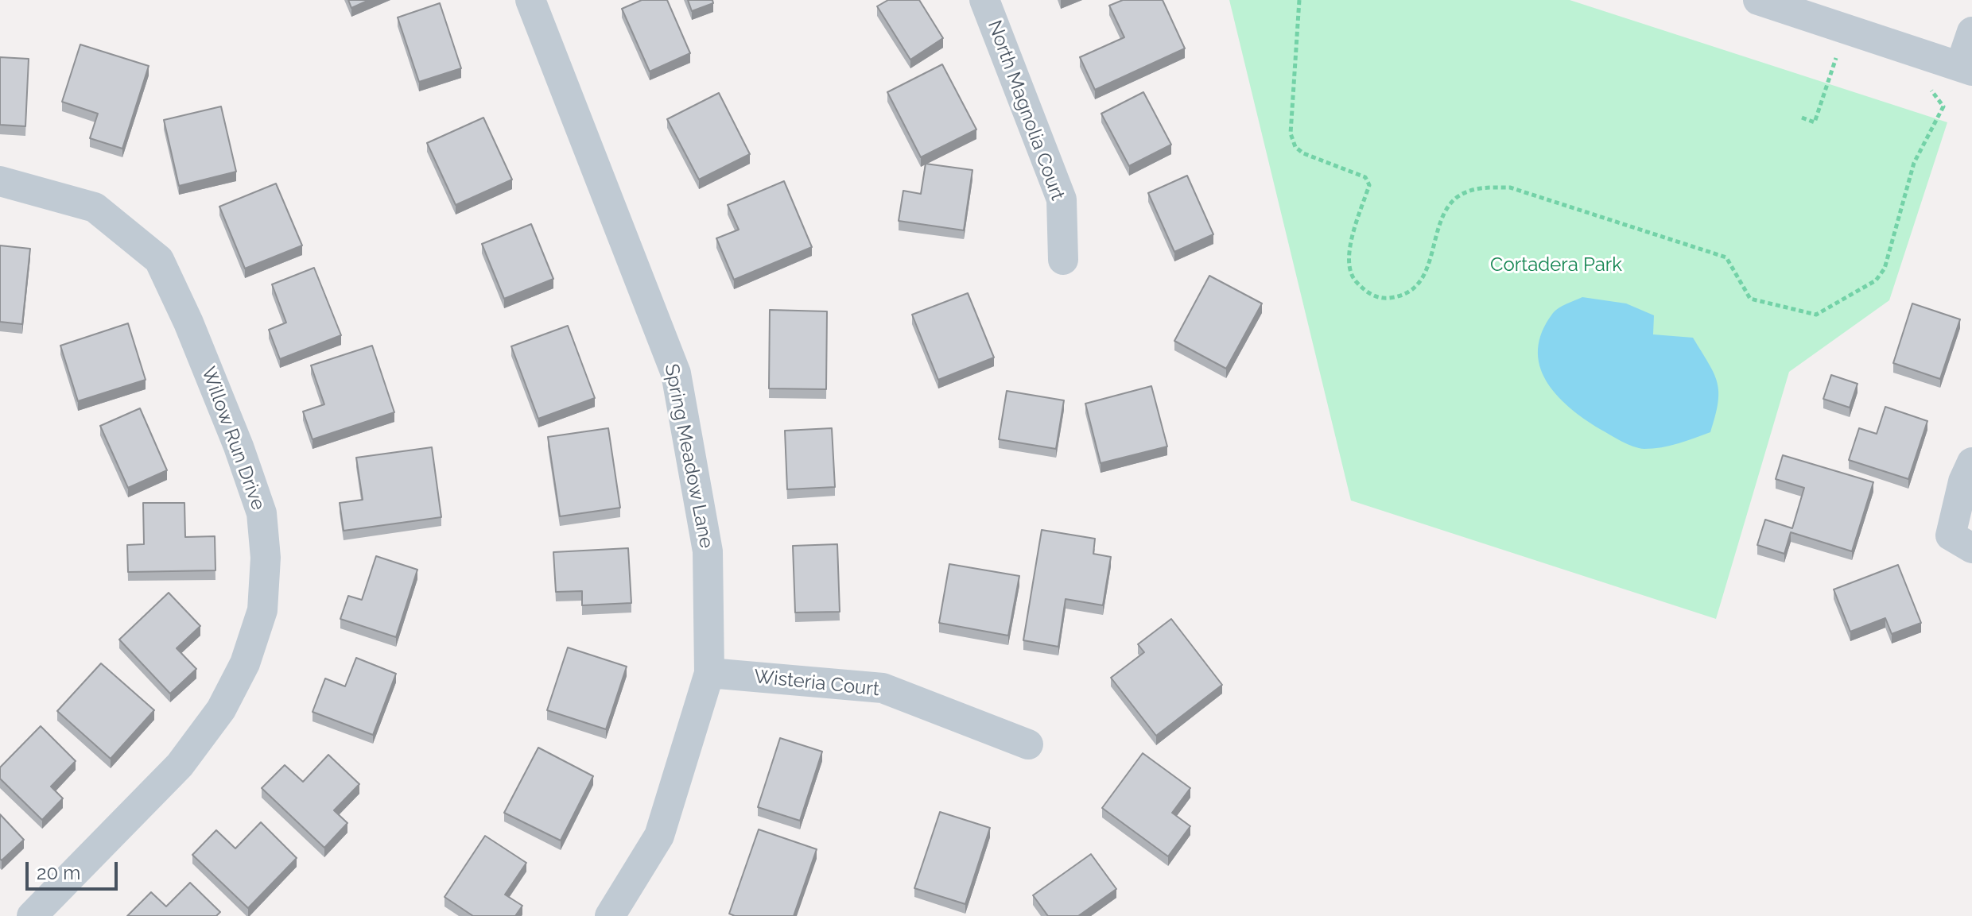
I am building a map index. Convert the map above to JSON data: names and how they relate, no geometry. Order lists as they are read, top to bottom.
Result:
{
  "streets": {
    "street": [
      "North Magnolia Court",
      "Willow Run Drive",
      "Spring Meadow Lane",
      "Wisteria Court"
    ]
  },
  "crossings": [
    ["Spring Meadow Lane", "Wisteria Court"]
  ],
  "parks": ["Cortadera Park"],
  "scale_bar": "20 m"
}
